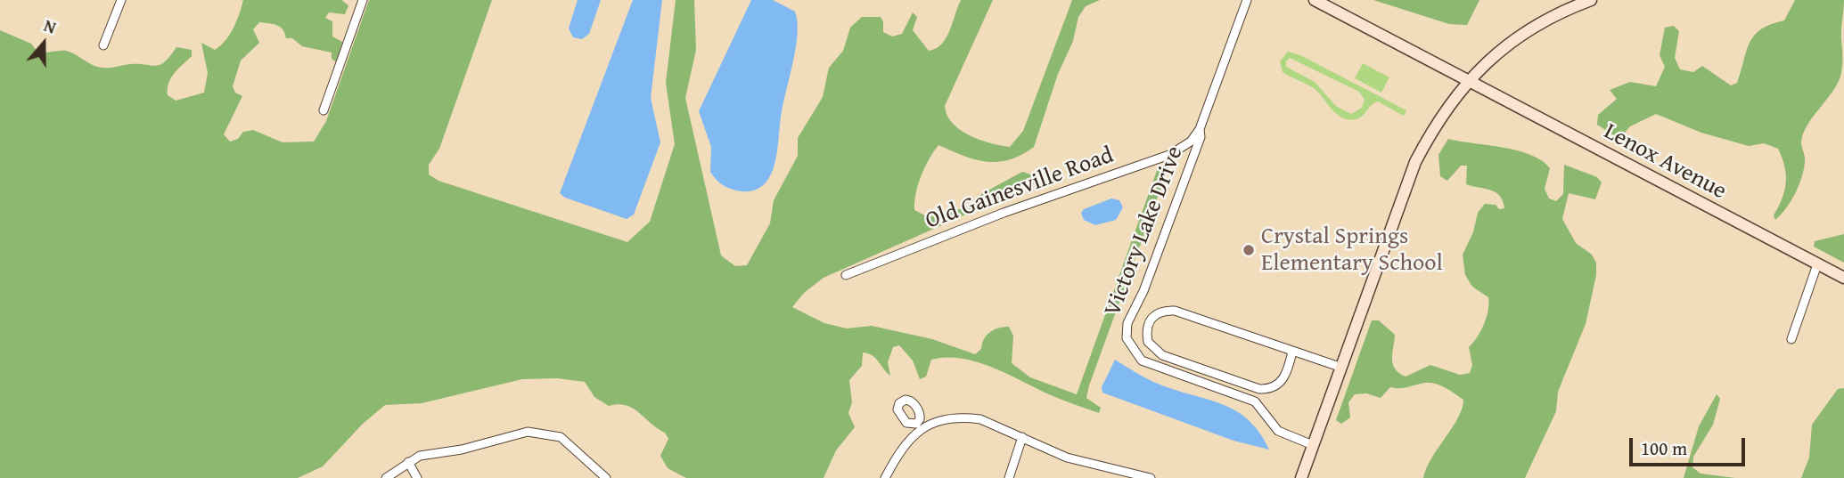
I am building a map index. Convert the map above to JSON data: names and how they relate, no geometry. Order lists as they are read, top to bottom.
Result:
{
  "streets": {
    "street": ["Lenox Avenue", "Old Gainesville Road", "Victory Lake Drive"]
  },
  "crossings": [
    ["Old Gainesville Road", "Victory Lake Drive"]
  ],
  "places": ["Crystal Springs Elementary School"],
  "scale_bar": "100 m",
  "north": "top"
}
